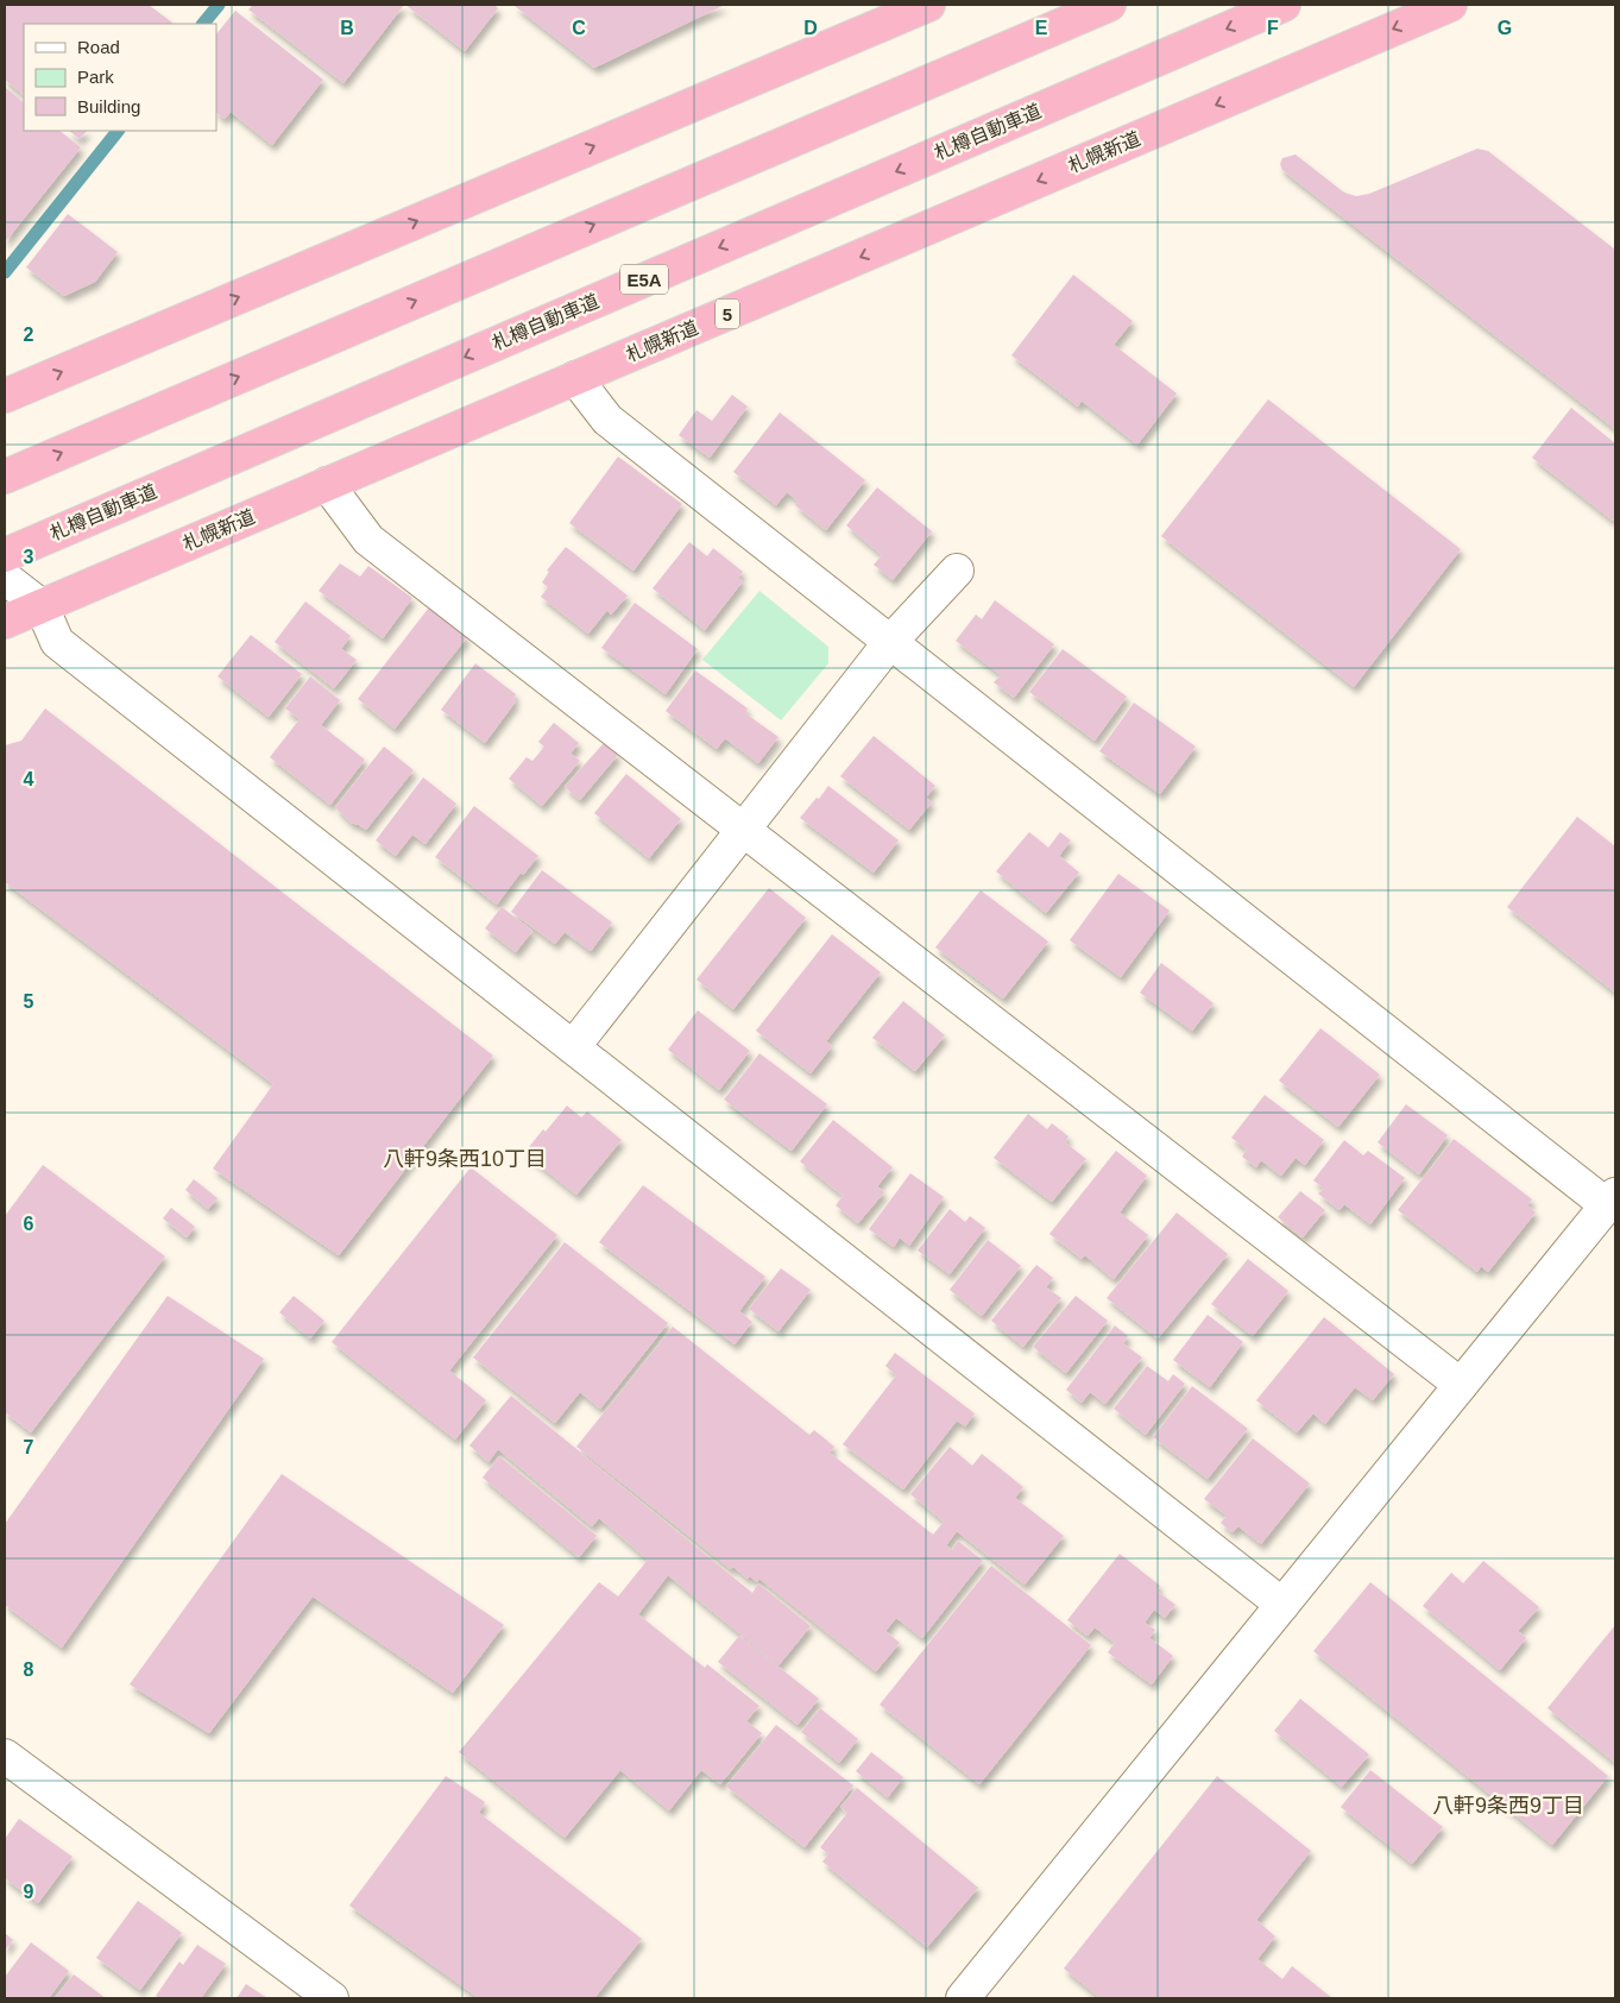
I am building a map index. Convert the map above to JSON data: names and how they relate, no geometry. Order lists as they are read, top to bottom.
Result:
{
  "streets": {
    "highway": [
      "札樽自動車道",
      "札幌新道",
      "E5A",
      "5"
    ]
  },
  "districts": ["八軒9条西10丁目", "八軒9条西9丁目"],
  "legend": ["Road", "Park", "Building"],
  "grid": {
    "columns": [
      "B",
      "C",
      "D",
      "E",
      "F",
      "G"
    ],
    "rows": [
      "2",
      "3",
      "4",
      "5",
      "6",
      "7",
      "8",
      "9"
    ]
  }
}
